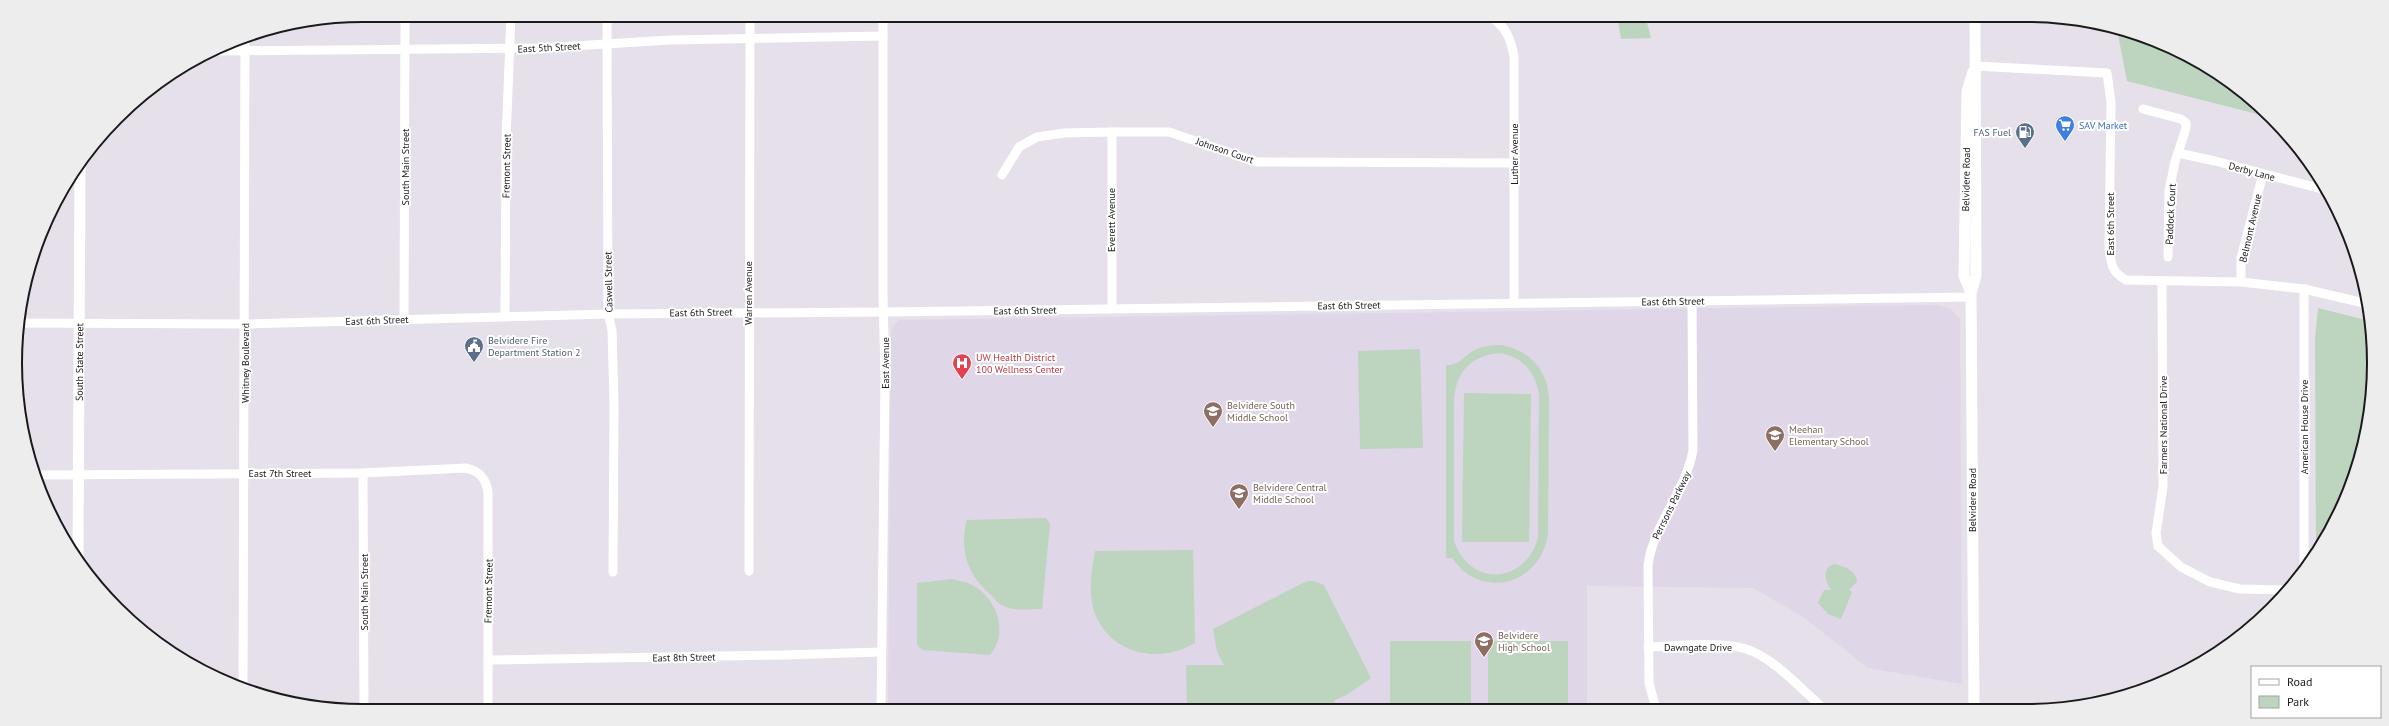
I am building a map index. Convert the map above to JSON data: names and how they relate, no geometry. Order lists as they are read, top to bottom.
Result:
{
  "streets": {
    "main road": ["Belvidere Road", "South State Street"],
    "street": [
      "East 5th Street",
      "Johnson Court",
      "Luther Avenue",
      "Fremont Street",
      "South Main Street",
      "Derby Lane",
      "Paddock Court",
      "Everett Avenue",
      "East 6th Street",
      "Belmont Avenue",
      "Caswell Street",
      "Warren Avenue",
      "Whitney Boulevard",
      "East Avenue",
      "Farmers National Drive",
      "American House Drive",
      "East 7th Street",
      "Perrsons Parkway",
      "Dawngate Drive",
      "East 8th Street"
    ]
  },
  "crossings": [
    ["East 5th Street", "Fremont Street"],
    ["East 5th Street", "South Main Street"],
    ["East 5th Street", "Caswell Street"],
    ["East 5th Street", "Warren Avenue"],
    ["East 5th Street", "Whitney Boulevard"],
    ["East 5th Street", "East Avenue"],
    ["Johnson Court", "Luther Avenue"],
    ["Johnson Court", "Everett Avenue"],
    ["Luther Avenue", "East 6th Street"],
    ["Fremont Street", "East 6th Street"],
    ["Fremont Street", "East 7th Street"],
    ["Fremont Street", "East 8th Street"],
    ["South Main Street", "East 6th Street"],
    ["South Main Street", "East 7th Street"],
    ["Derby Lane", "Paddock Court"],
    ["Derby Lane", "Belmont Avenue"],
    ["Belvidere Road", "East 6th Street"],
    ["Everett Avenue", "East 6th Street"],
    ["East 6th Street", "Belmont Avenue"],
    ["East 6th Street", "Caswell Street"],
    ["East 6th Street", "Warren Avenue"],
    ["East 6th Street", "South State Street"],
    ["East 6th Street", "Whitney Boulevard"],
    ["East 6th Street", "East Avenue"],
    ["East 6th Street", "Farmers National Drive"],
    ["East 6th Street", "American House Drive"],
    ["East 6th Street", "Perrsons Parkway"],
    ["South State Street", "East 7th Street"],
    ["Whitney Boulevard", "East 7th Street"],
    ["East Avenue", "East 8th Street"],
    ["Perrsons Parkway", "Dawngate Drive"]
  ],
  "places": {
    "supermarket": ["SAV Market"],
    "fuel station": ["FAS Fuel"],
    "public building": ["Belvidere Fire Department Station 2"],
    "hospital": ["UW Health District 100 Wellness Center"],
    "school or university": [
      "Belvidere South Middle School",
      "Meehan Elementary School",
      "Belvidere Central Middle School",
      "Belvidere High School"
    ]
  },
  "legend": ["Road", "Park"]
}
